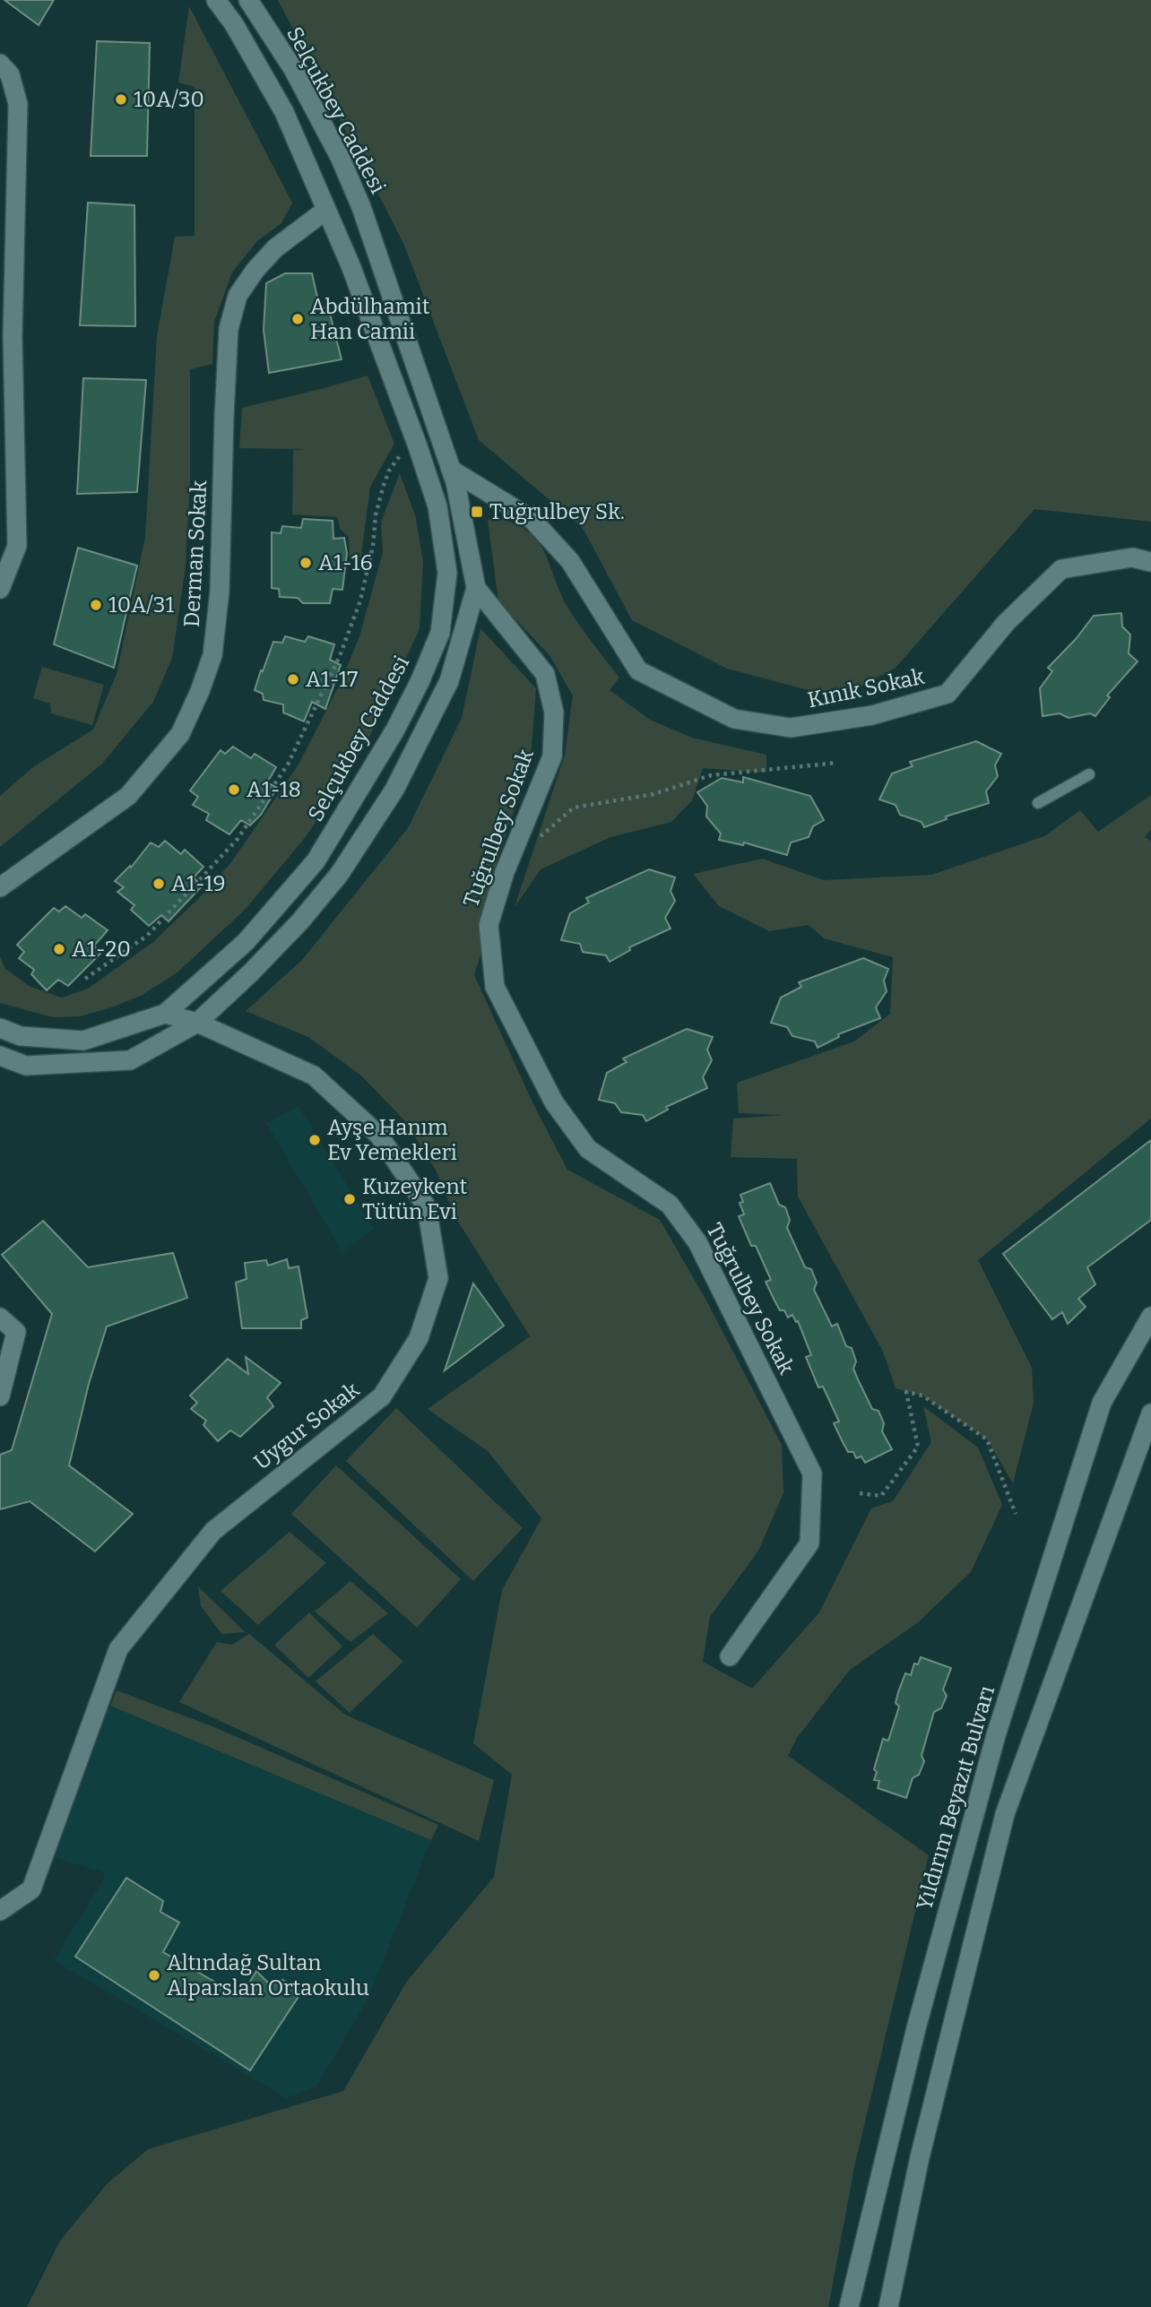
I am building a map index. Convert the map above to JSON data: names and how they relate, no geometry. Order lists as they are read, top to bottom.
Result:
{
  "streets": {
    "street": [
      "Selçukbey Caddesi",
      "Derman Sokak",
      "Kınık Sokak",
      "Tuğrulbey Sokak",
      "Uygur Sokak",
      "Yıldırım Beyazıt Bulvarı"
    ]
  },
  "crossings": [
    ["Selçukbey Caddesi", "Derman Sokak"],
    ["Selçukbey Caddesi", "Kınık Sokak"],
    ["Selçukbey Caddesi", "Tuğrulbey Sokak"],
    ["Selçukbey Caddesi", "Uygur Sokak"]
  ],
  "places": {
    "other": [
      "10A/30",
      "Abdülhamit Han Camii",
      "A1-16",
      "10A/31",
      "A1-17",
      "A1-18",
      "A1-19",
      "A1-20",
      "Ayşe Hanım Ev Yemekleri",
      "Kuzeykent Tütün Evi",
      "Altındağ Sultan Alparslan Ortaokulu"
    ],
    "transit": ["Tuğrulbey Sk."]
  }
}
